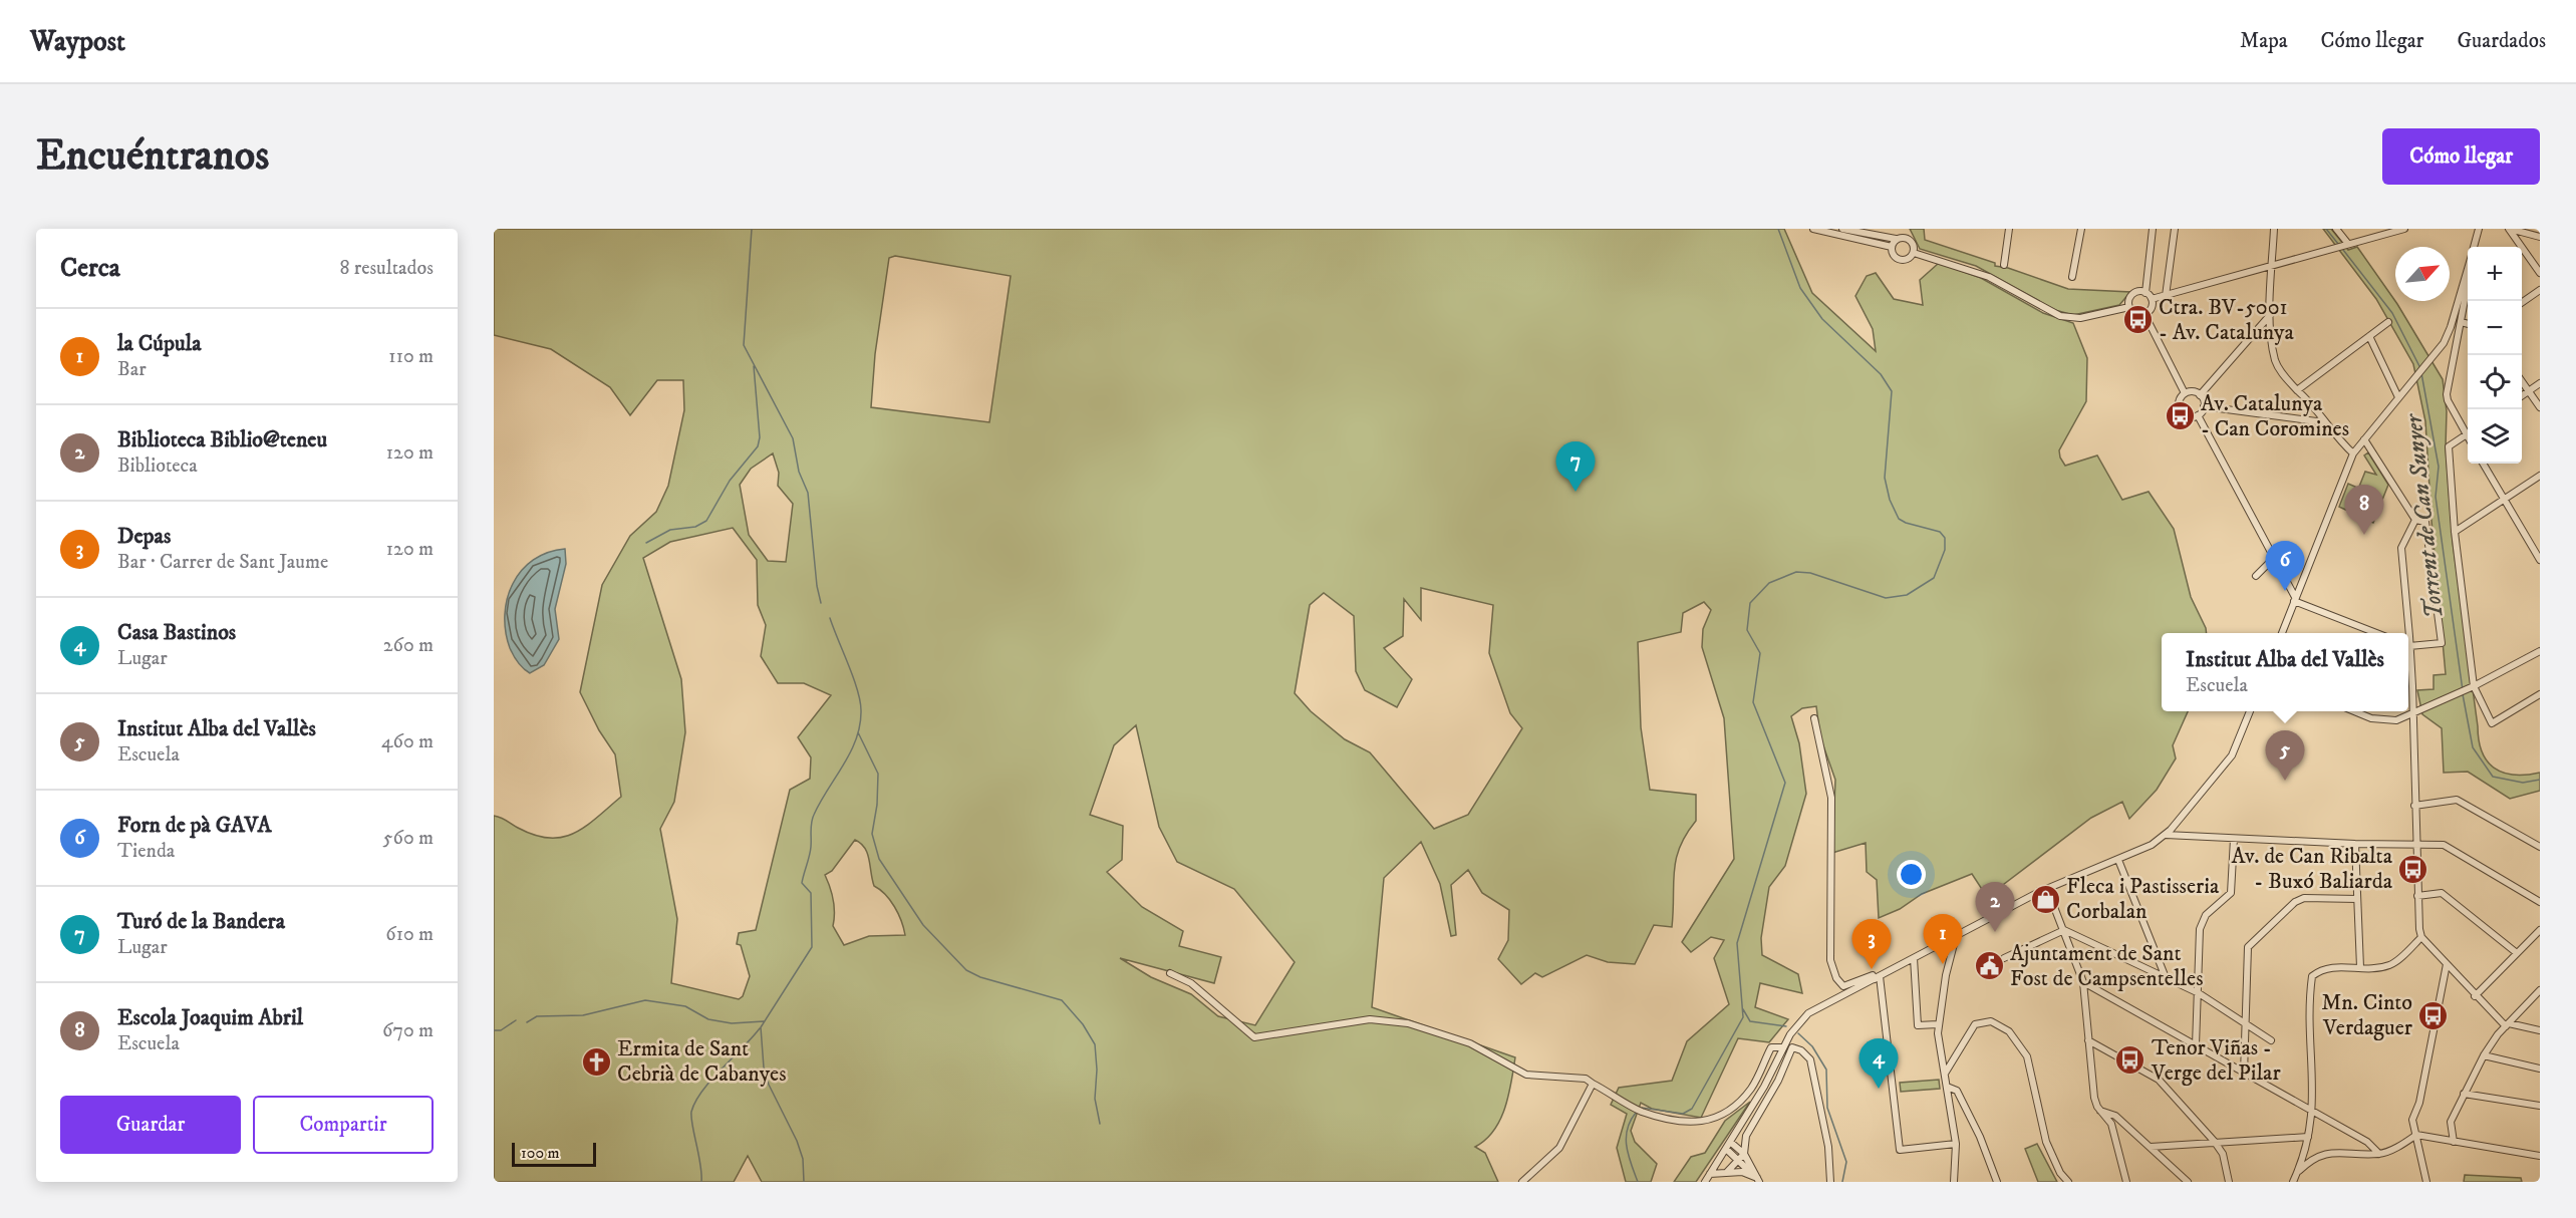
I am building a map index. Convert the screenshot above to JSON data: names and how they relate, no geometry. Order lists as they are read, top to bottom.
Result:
{
  "water": ["Torrent de Can Sunyer"],
  "places": {
    "bus stop": [
      "Ctra. BV-5001 - Av. Catalunya",
      "Av. Catalunya - Can Coromines",
      "Av. de Can Ribalta - Buxó Baliarda",
      "Mn. Cinto Verdaguer",
      "Tenor Viñas - Verge del Pilar"
    ],
    "shop": ["Fleca i Pastisseria Corbalan"],
    "public building": ["Ajuntament de Sant Fost de Campsentelles"],
    "church": ["Ermita de Sant Cebrià de Cabanyes"]
  },
  "scale_bar": "100 m",
  "north": "top right",
  "page": {
    "header": "Waypost",
    "nav": ["Mapa", "Cómo llegar", "Guardados"],
    "buttons": [
      "Cómo llegar",
      ["Guardar", "Compartir"]
    ],
    "title": "Encuéntranos",
    "heading": ["Cerca", "8 resultados"],
    "map_buttons": ["+", "−"],
    "list": [
      {
        "mark": "1",
        "name": "la Cúpula",
        "note": "Bar",
        "value": "110 m"
      },
      {
        "mark": "2",
        "name": "Biblioteca Biblio@teneu",
        "note": "Biblioteca",
        "value": "120 m"
      },
      {
        "mark": "3",
        "name": "Depas",
        "note": "Bar · Carrer de Sant Jaume",
        "value": "120 m"
      },
      {
        "mark": "4",
        "name": "Casa Bastinos",
        "note": "Lugar",
        "value": "260 m"
      },
      {
        "mark": "5",
        "name": "Institut Alba del Vallès",
        "note": "Escuela",
        "value": "460 m"
      },
      {
        "mark": "6",
        "name": "Forn de pà GAVA",
        "note": "Tienda",
        "value": "560 m"
      },
      {
        "mark": "7",
        "name": "Turó de la Bandera",
        "note": "Lugar",
        "value": "610 m"
      },
      {
        "mark": "8",
        "name": "Escola Joaquim Abril",
        "note": "Escuela",
        "value": "670 m"
      }
    ],
    "pins": [
      "7",
      "8",
      "6",
      "5",
      "2",
      "1",
      "3",
      "4"
    ],
    "popup": ["Institut Alba del Vallès", "Escuela"],
    "scale": "100 m"
  }
}
